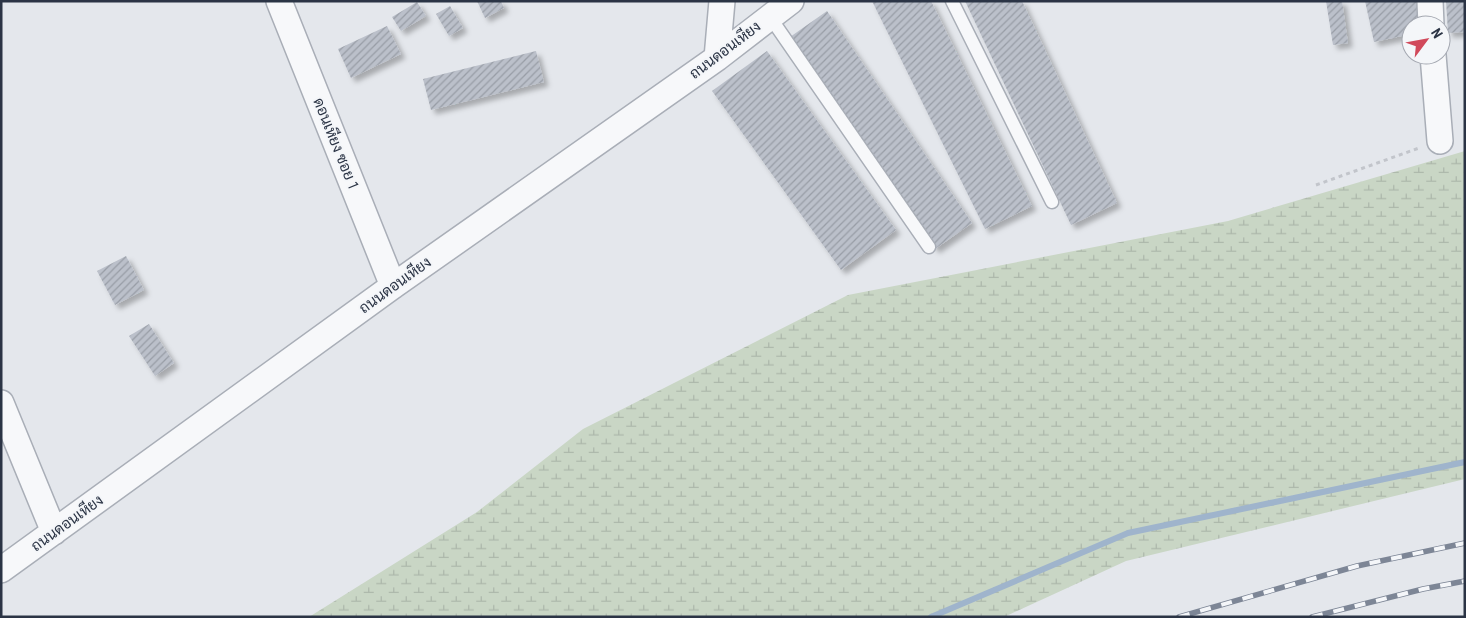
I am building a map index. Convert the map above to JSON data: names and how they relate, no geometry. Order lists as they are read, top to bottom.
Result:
{
  "streets": {
    "street": ["ถนนดอนเหียง", "ดอนเหียง ซอย 1"]
  },
  "crossings": [
    ["ถนนดอนเหียง", "ดอนเหียง ซอย 1"]
  ],
  "north": "top right"
}
